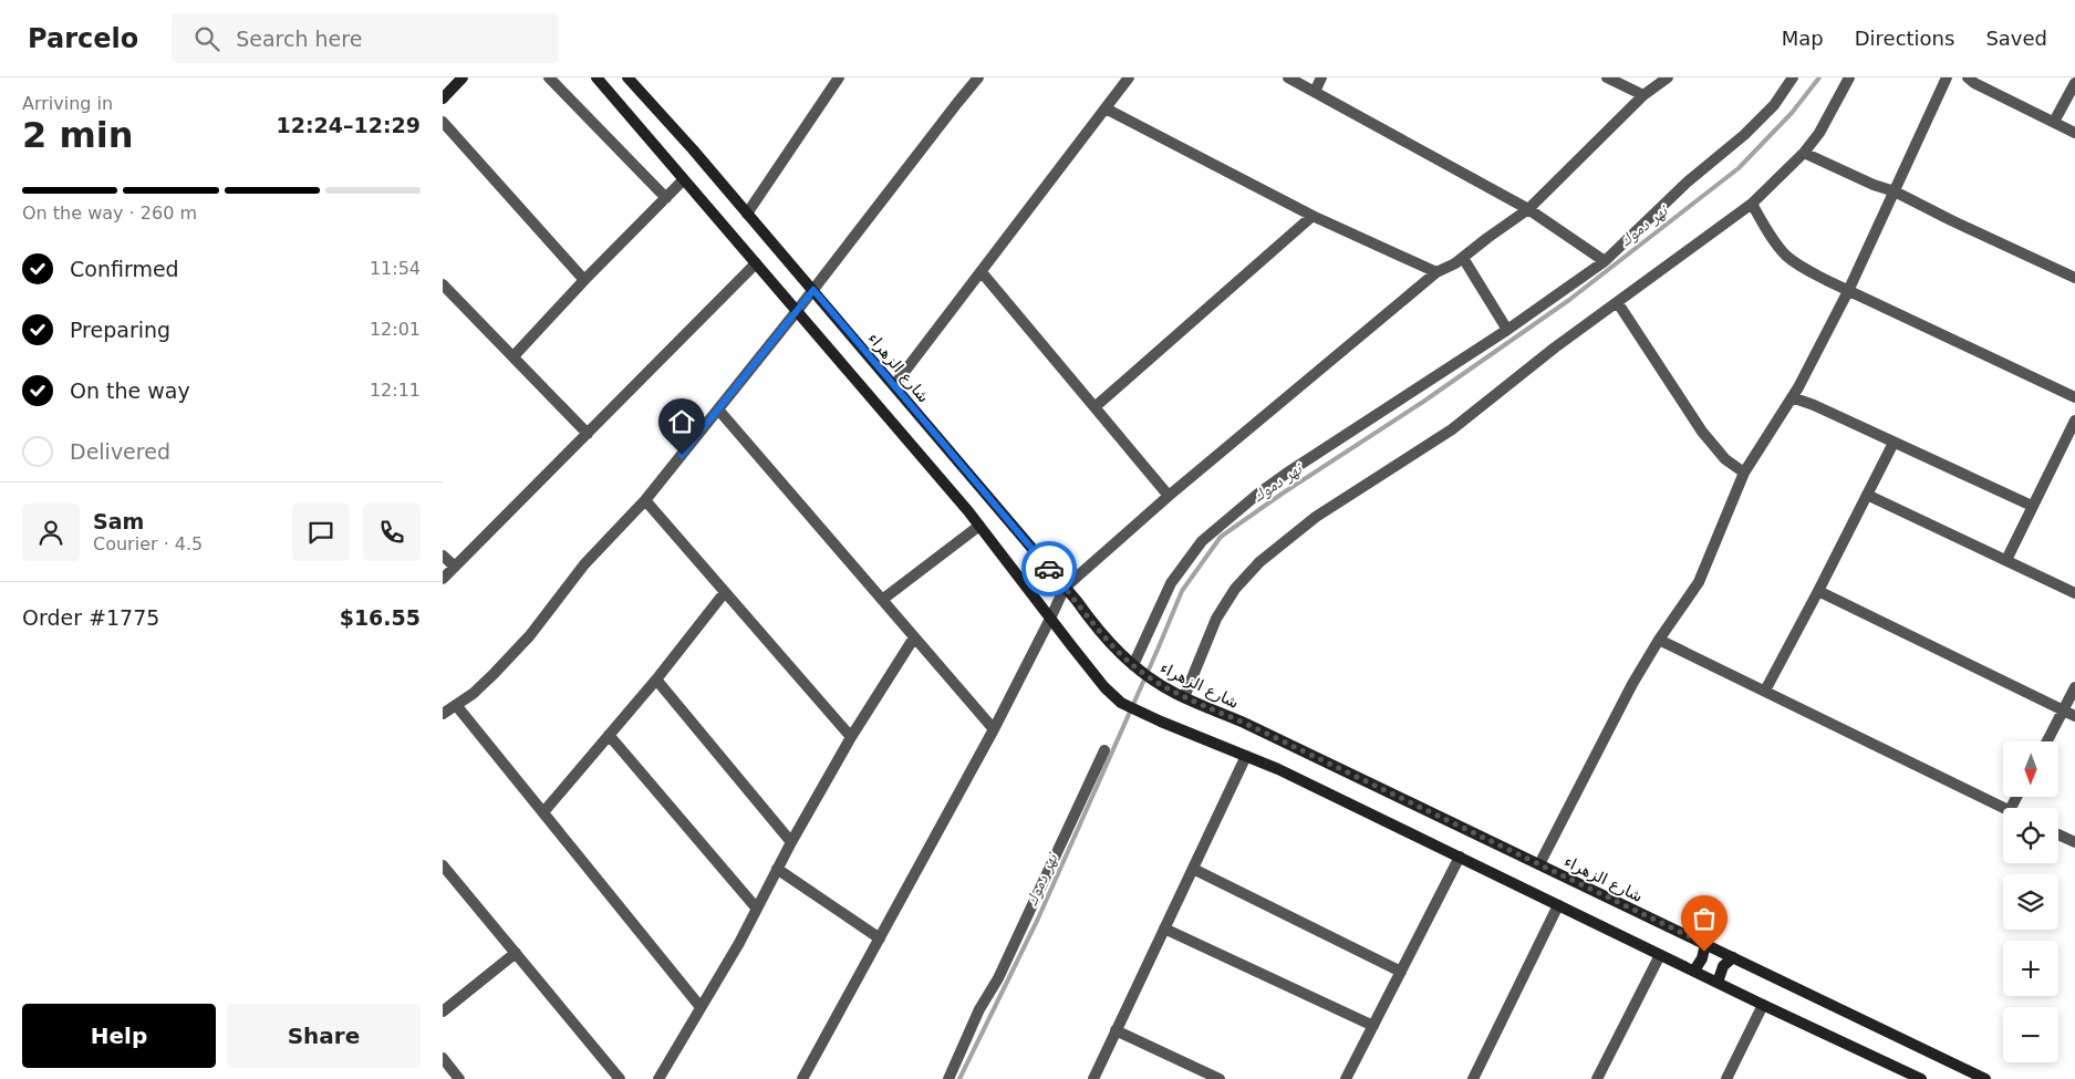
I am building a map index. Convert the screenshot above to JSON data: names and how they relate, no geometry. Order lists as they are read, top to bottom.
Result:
{
  "streets": {
    "main road": ["شارع الزهراء"]
  },
  "water": ["نهر دموك"],
  "north": "bottom",
  "page": {
    "header": "Parcelo",
    "search": "Search here",
    "nav": ["Map", "Directions", "Saved"],
    "heading": ["2 min", "Arriving in", "12:24–12:29"],
    "panel": [
      "Sam",
      "Courier · 4.5",
      "Order #1775",
      "$16.55"
    ],
    "bar": "On the way · 260 m",
    "list": [
      ["Confirmed", "11:54"],
      ["Preparing", "12:01"],
      ["On the way", "12:11"],
      "Delivered"
    ],
    "map_buttons": ["+", "−"],
    "buttons": ["Help", "Share"]
  }
}
